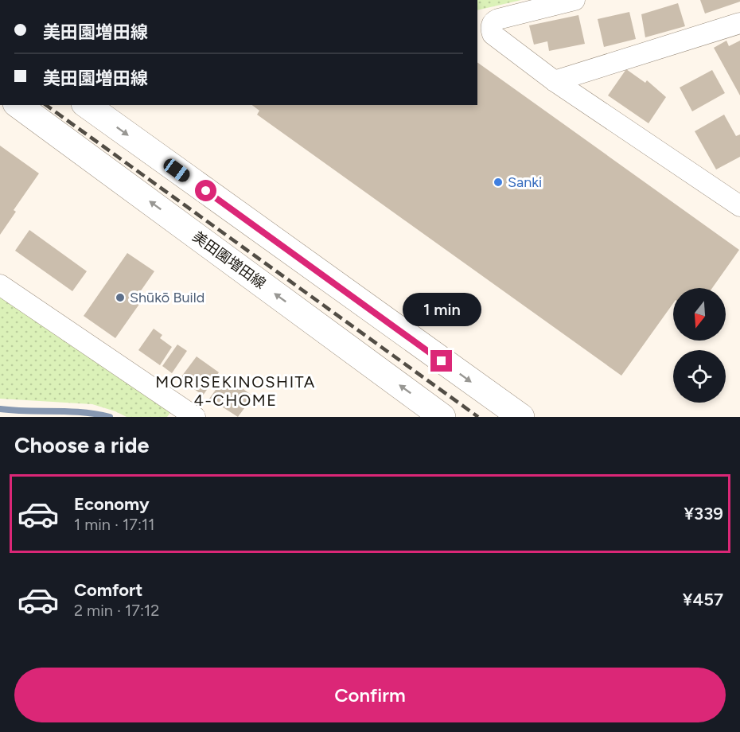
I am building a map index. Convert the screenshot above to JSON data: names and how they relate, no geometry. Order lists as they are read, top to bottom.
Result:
{
  "streets": {
    "main road": ["美田園増田線"]
  },
  "districts": ["MORISEKINOSHITA 4-CHOME"],
  "places": ["Sanki", "Shūkō Build"],
  "north": "bottom",
  "page": {
    "banner": ["美田園増田線", "美田園増田線"],
    "bubble": "1 min",
    "heading": "Choose a ride",
    "list": [
      {
        "name": "Economy",
        "note": "1 min · 17:11",
        "value": "¥339"
      },
      {
        "name": "Comfort",
        "note": "2 min · 17:12",
        "value": "¥457"
      }
    ],
    "buttons": "Confirm"
  }
}
